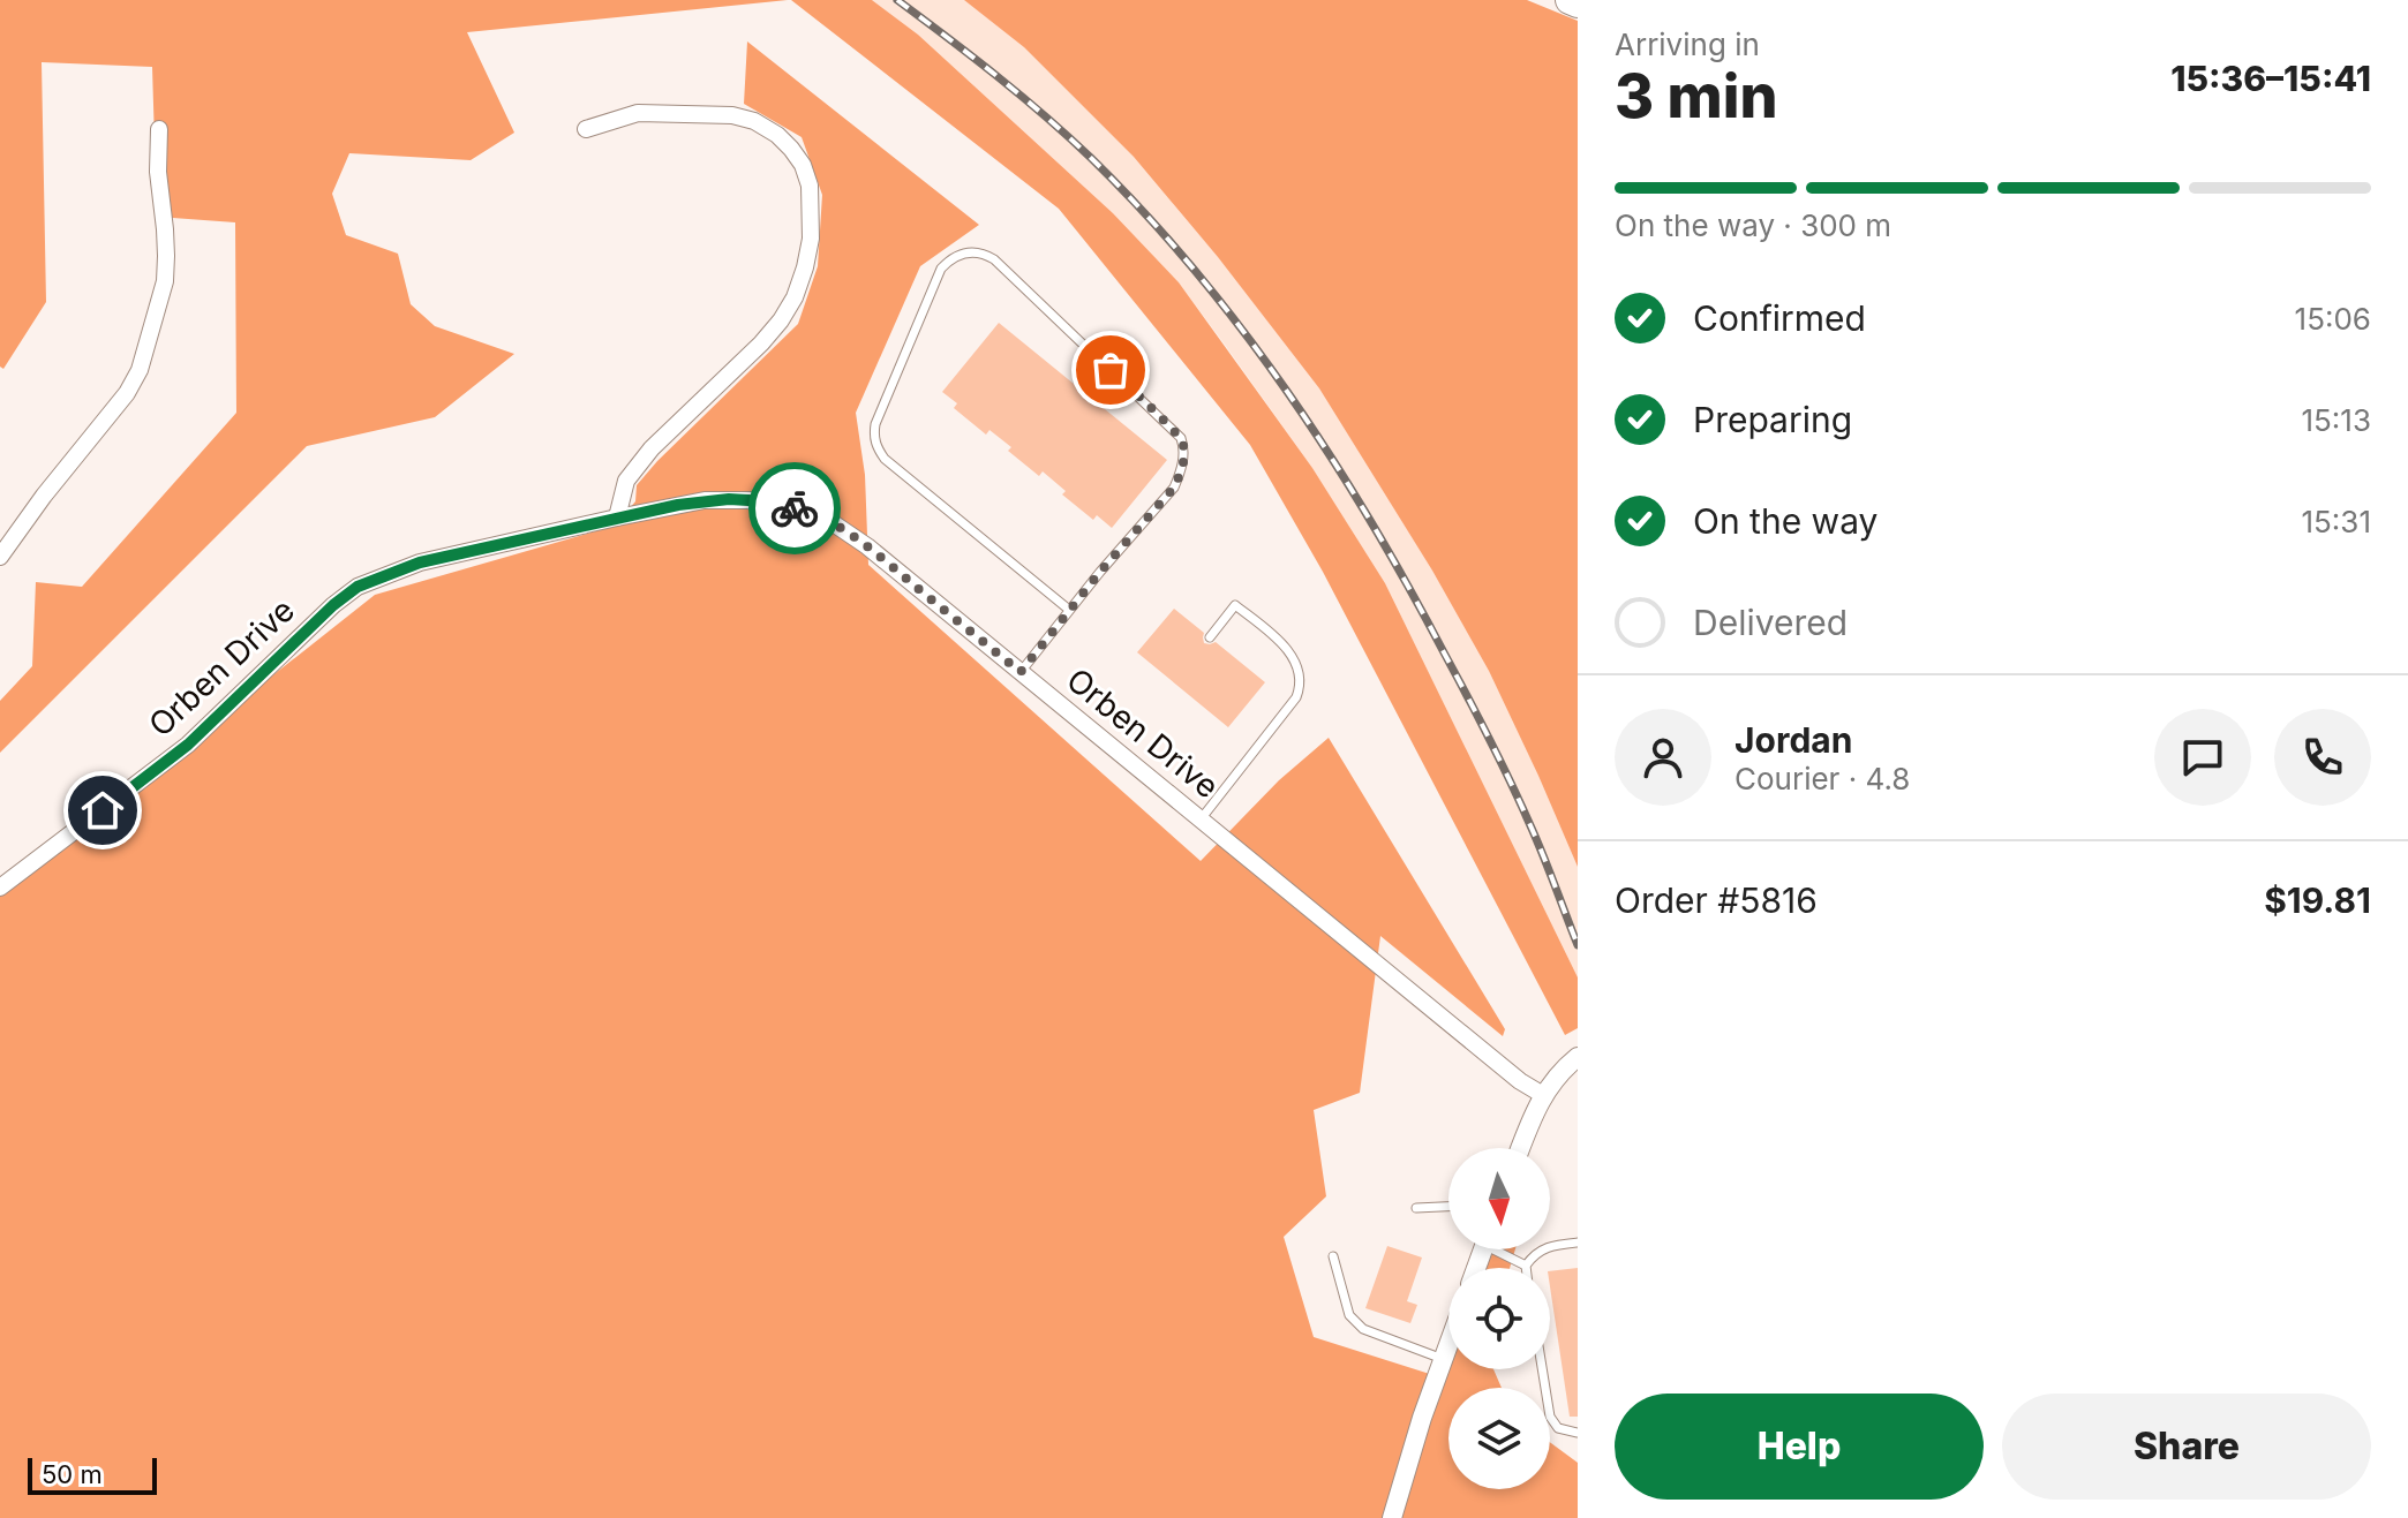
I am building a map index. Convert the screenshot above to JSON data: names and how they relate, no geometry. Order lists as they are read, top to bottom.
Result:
{
  "streets": {
    "street": ["Orben Drive"]
  },
  "scale_bar": "50 m",
  "north": "bottom",
  "page": {
    "heading": ["3 min", "Arriving in", "15:36–15:41"],
    "panel": [
      "Jordan",
      "Courier · 4.8",
      "Order #5816",
      "$19.81"
    ],
    "bar": "On the way · 300 m",
    "list": [
      ["Confirmed", "15:06"],
      ["Preparing", "15:13"],
      ["On the way", "15:31"],
      "Delivered"
    ],
    "buttons": ["Help", "Share"],
    "scale": "50 m"
  }
}
